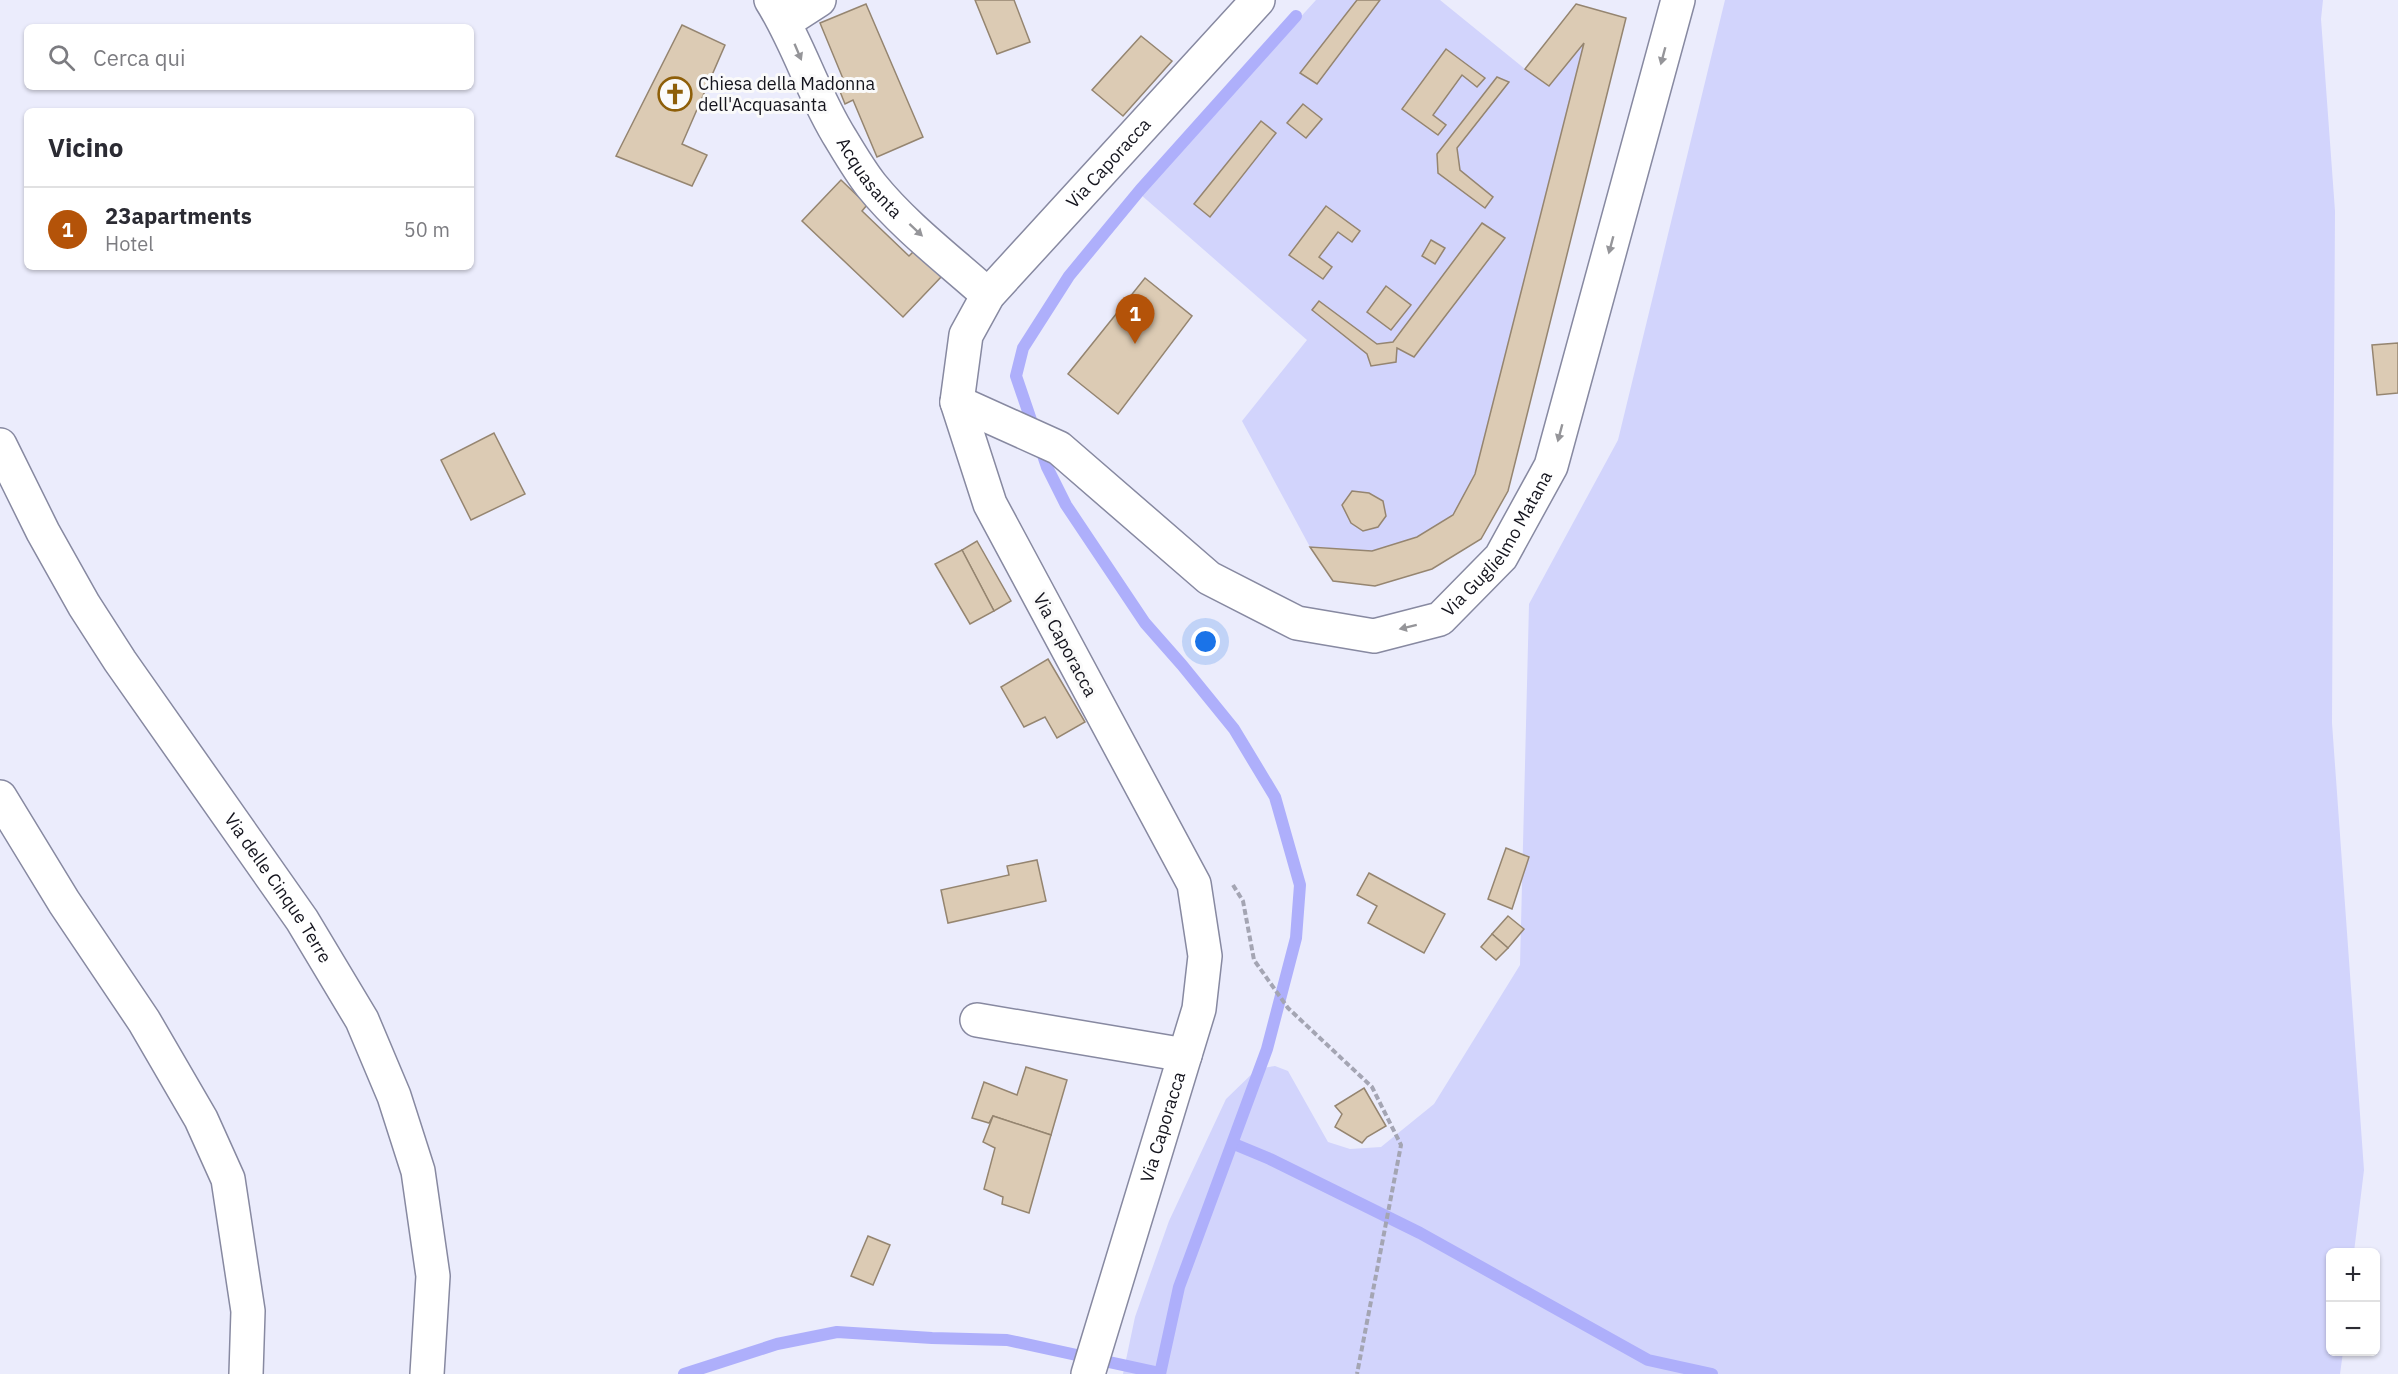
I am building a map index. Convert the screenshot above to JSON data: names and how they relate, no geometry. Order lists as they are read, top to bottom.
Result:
{
  "streets": {
    "street": [
      "Via Caporacca",
      "Acquasanta",
      "Via Guglielmo Matana",
      "Via delle Cinque Terre"
    ]
  },
  "crossings": [
    ["Via Caporacca", "Acquasanta"],
    ["Via Caporacca", "Via Guglielmo Matana"]
  ],
  "one_way": ["Acquasanta"],
  "places": {
    "church": ["Chiesa della Madonna dell'Acquasanta"]
  },
  "page": {
    "search": "Cerca qui",
    "heading": "Vicino",
    "list": [
      {
        "mark": "1",
        "name": "23apartments",
        "note": "Hotel",
        "value": "50 m"
      }
    ],
    "pins": "1",
    "map_buttons": ["+", "−"]
  }
}
